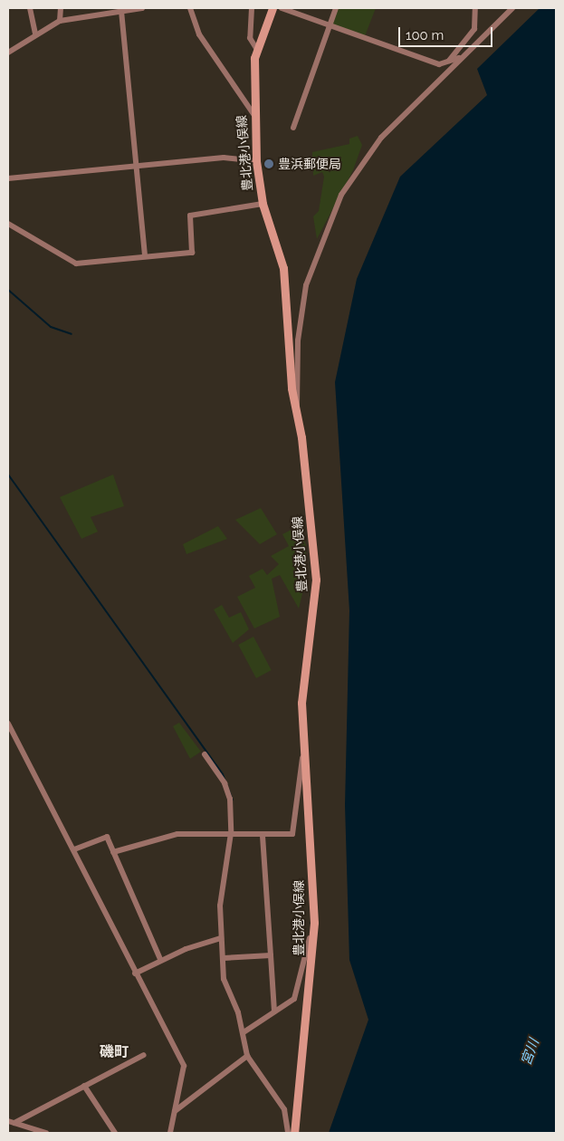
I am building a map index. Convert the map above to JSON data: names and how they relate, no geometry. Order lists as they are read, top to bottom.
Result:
{
  "streets": {
    "main road": ["豊北港小俣線"]
  },
  "districts": ["磯町"],
  "water": ["宮川"],
  "places": ["豊浜郵便局"],
  "scale_bar": "100 m"
}
